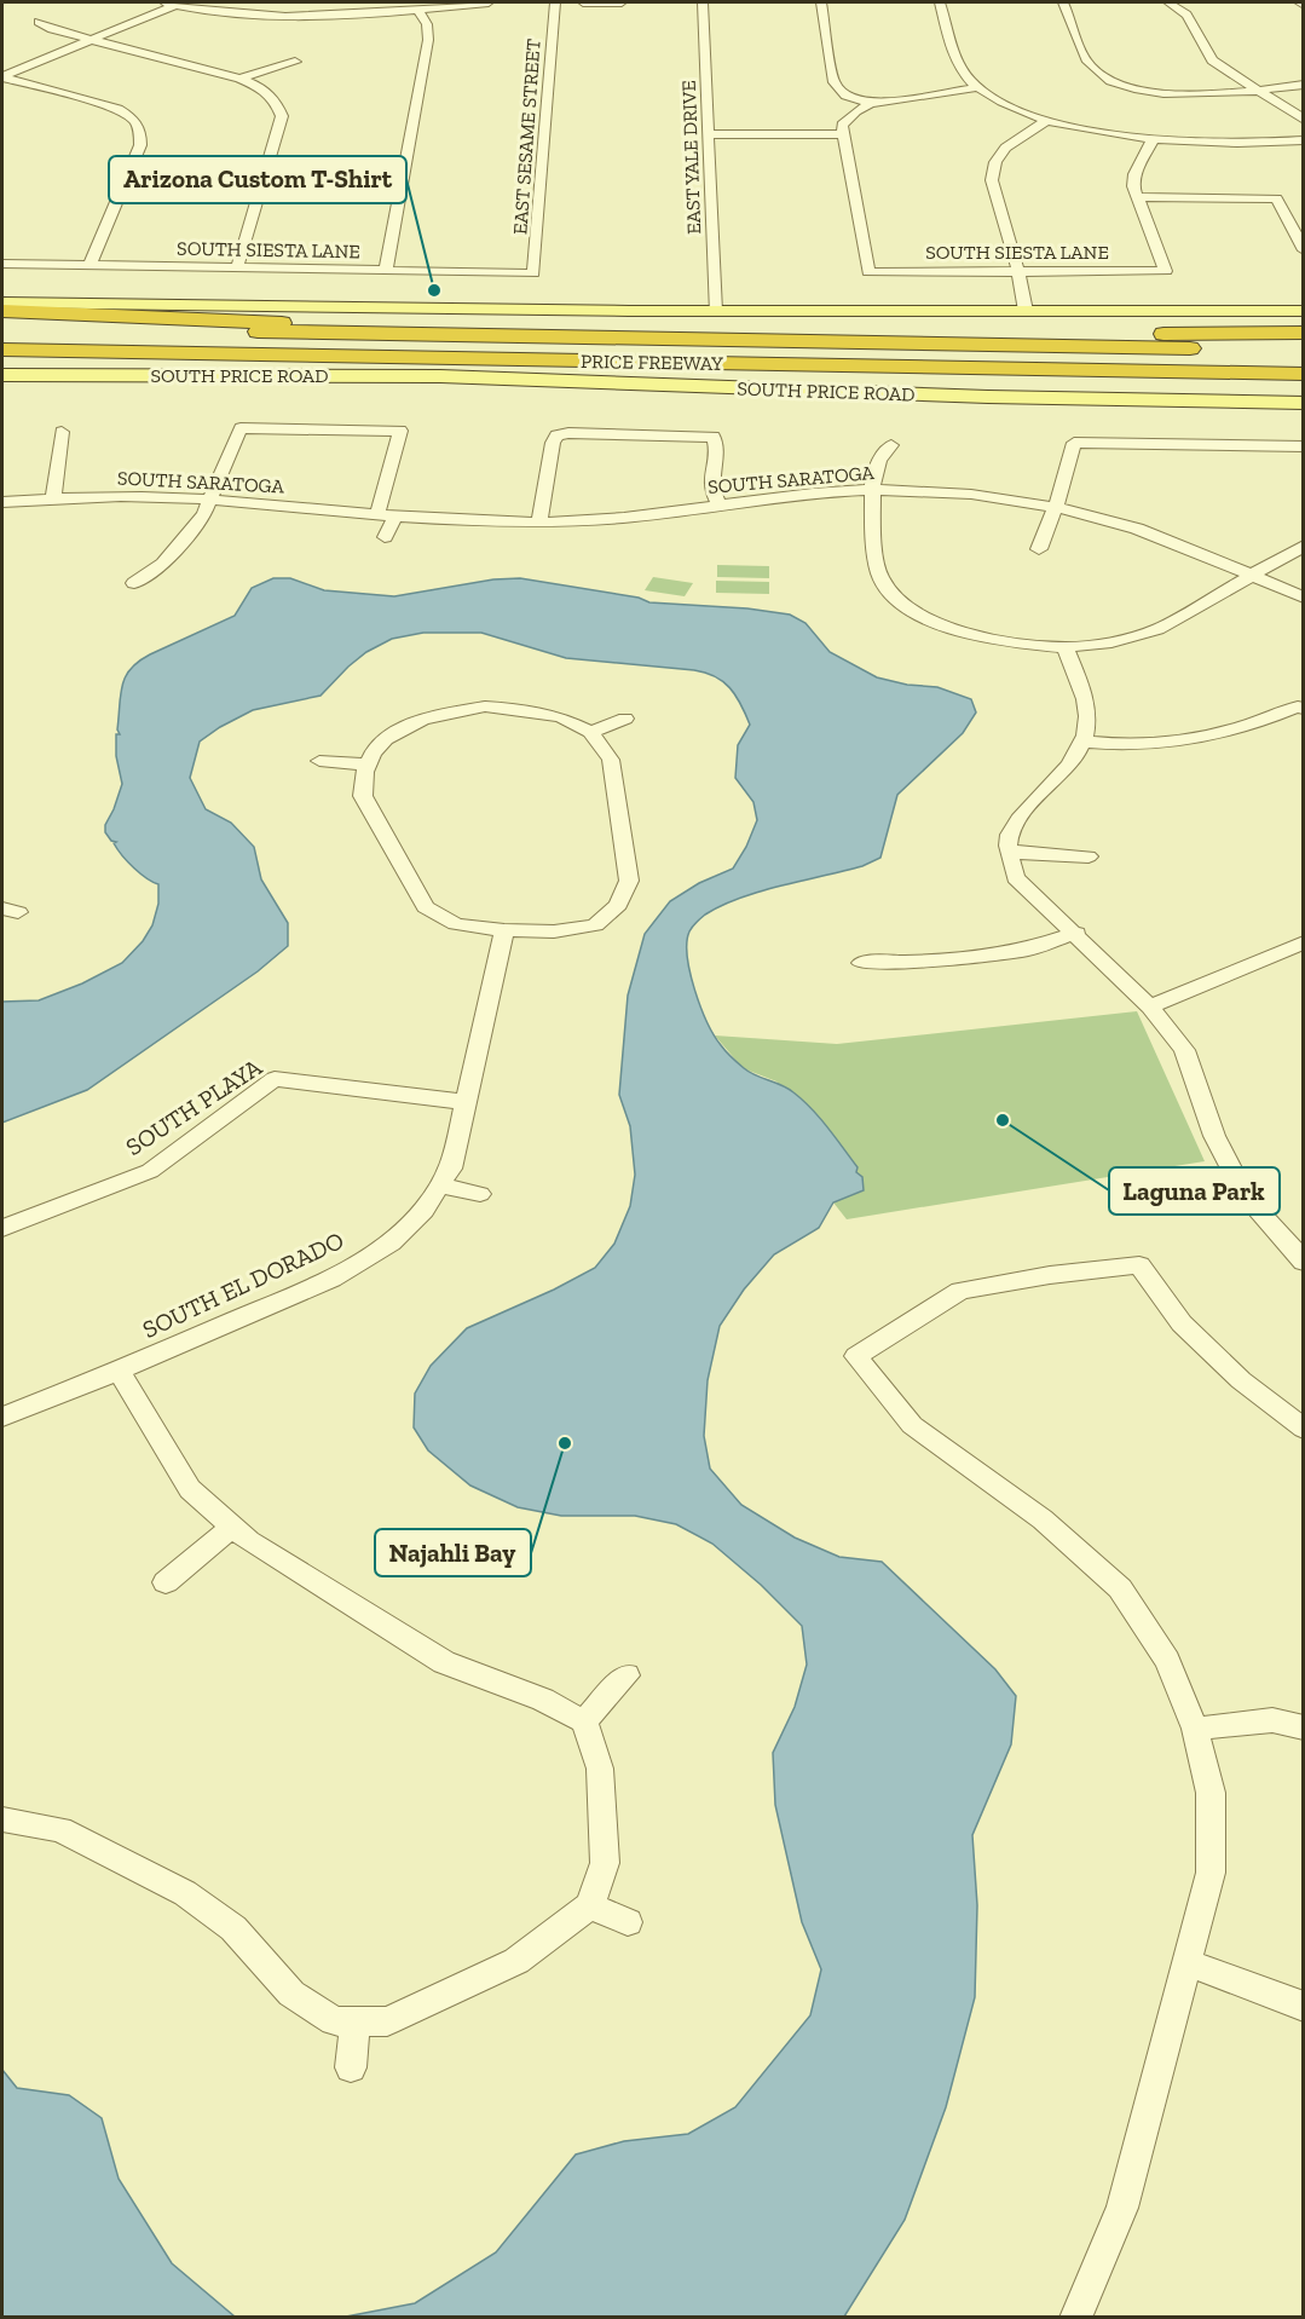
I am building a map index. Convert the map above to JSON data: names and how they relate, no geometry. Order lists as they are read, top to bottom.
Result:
{
  "streets": {
    "highway": ["PRICE FREEWAY"],
    "main road": ["SOUTH PRICE ROAD"],
    "street": [
      "EAST SESAME STREET",
      "EAST YALE DRIVE",
      "SOUTH SIESTA LANE",
      "SOUTH SARATOGA",
      "SOUTH PLAYA",
      "SOUTH EL DORADO"
    ]
  },
  "crossings": [
    ["EAST SESAME STREET", "SOUTH SIESTA LANE"],
    ["SOUTH PLAYA", "SOUTH EL DORADO"]
  ],
  "places": ["Arizona Custom T-Shirt", "Laguna Park", "Najahli Bay"]
}
